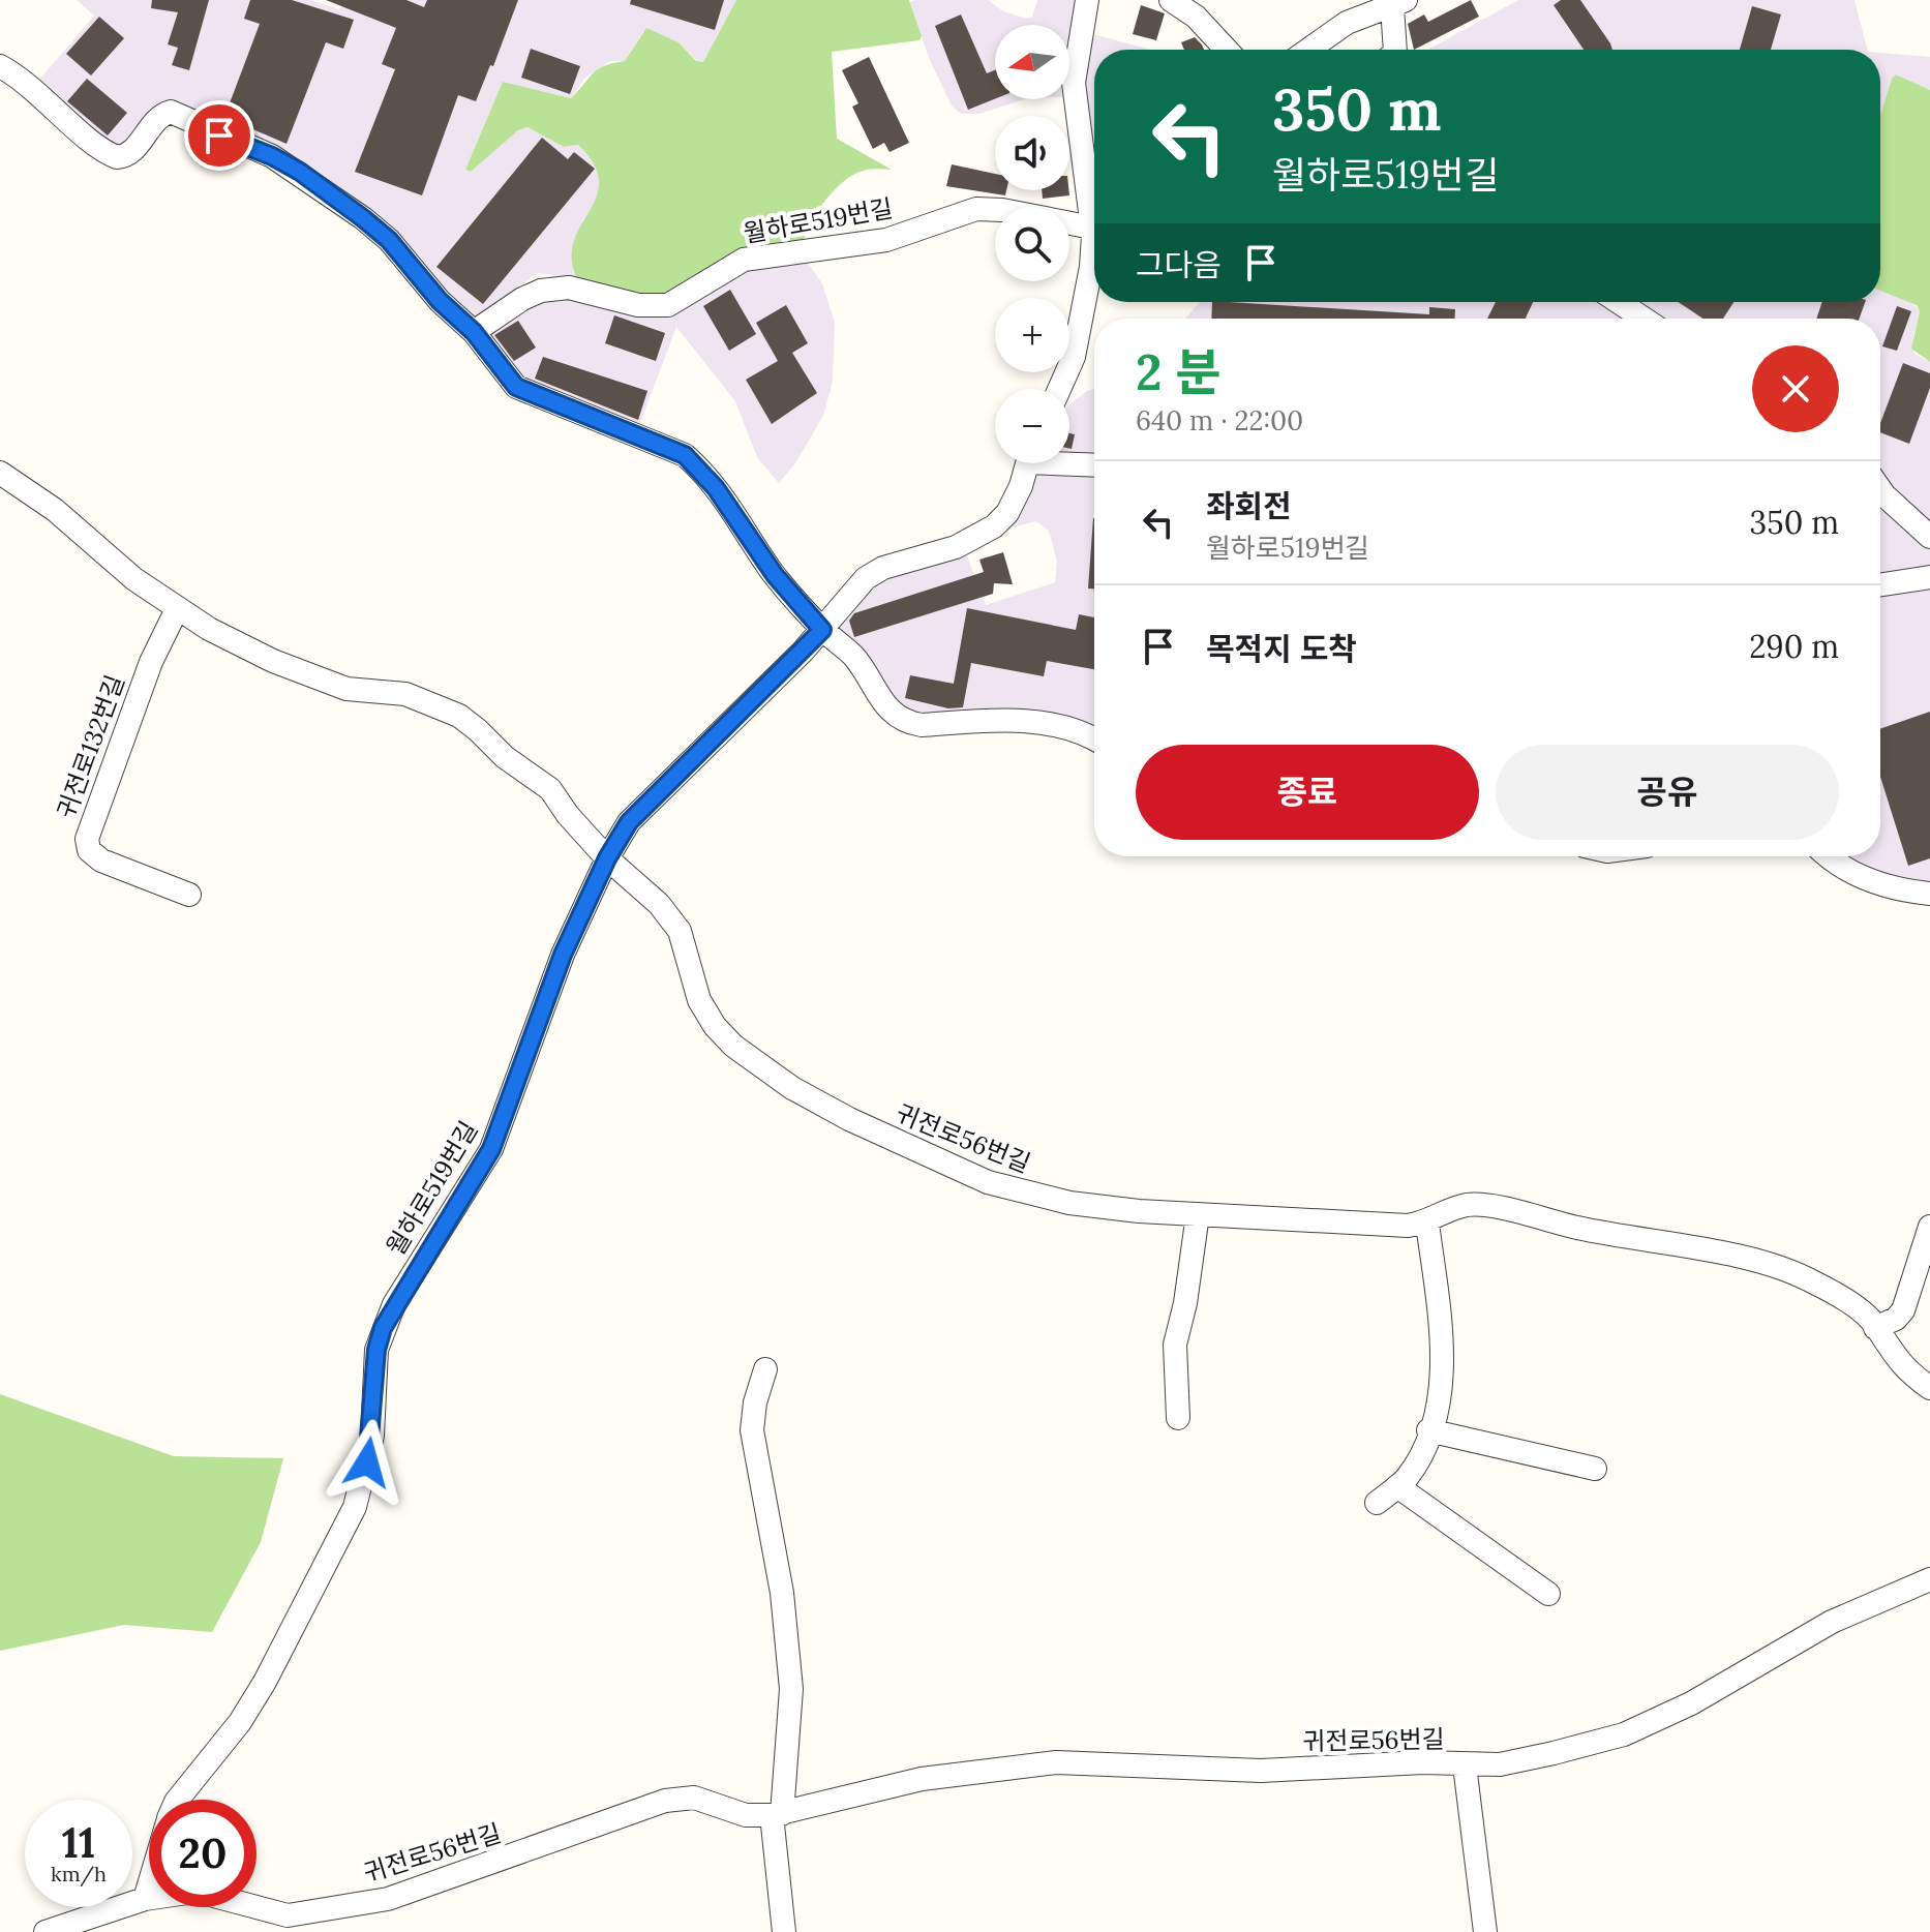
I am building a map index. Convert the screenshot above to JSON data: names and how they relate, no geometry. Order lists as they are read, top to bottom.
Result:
{
  "streets": {
    "lane": ["월하로519번길", "귀전로132번길", "귀전로56번길"]
  },
  "crossings": [
    ["월하로519번길", "귀전로56번길"]
  ],
  "north": "left",
  "page": {
    "map_buttons": ["+", "−"],
    "turn": ["350 m", "월하로519번길"],
    "then": "그다음",
    "heading": ["2 분", "640 m · 22:00"],
    "list": [
      {
        "name": "좌회전",
        "note": "월하로519번길",
        "value": "350 m"
      },
      {
        "name": "목적지 도착",
        "value": "290 m"
      }
    ],
    "buttons": ["종료", "공유"],
    "speed": "11 km/h",
    "limit": "20"
  }
}
